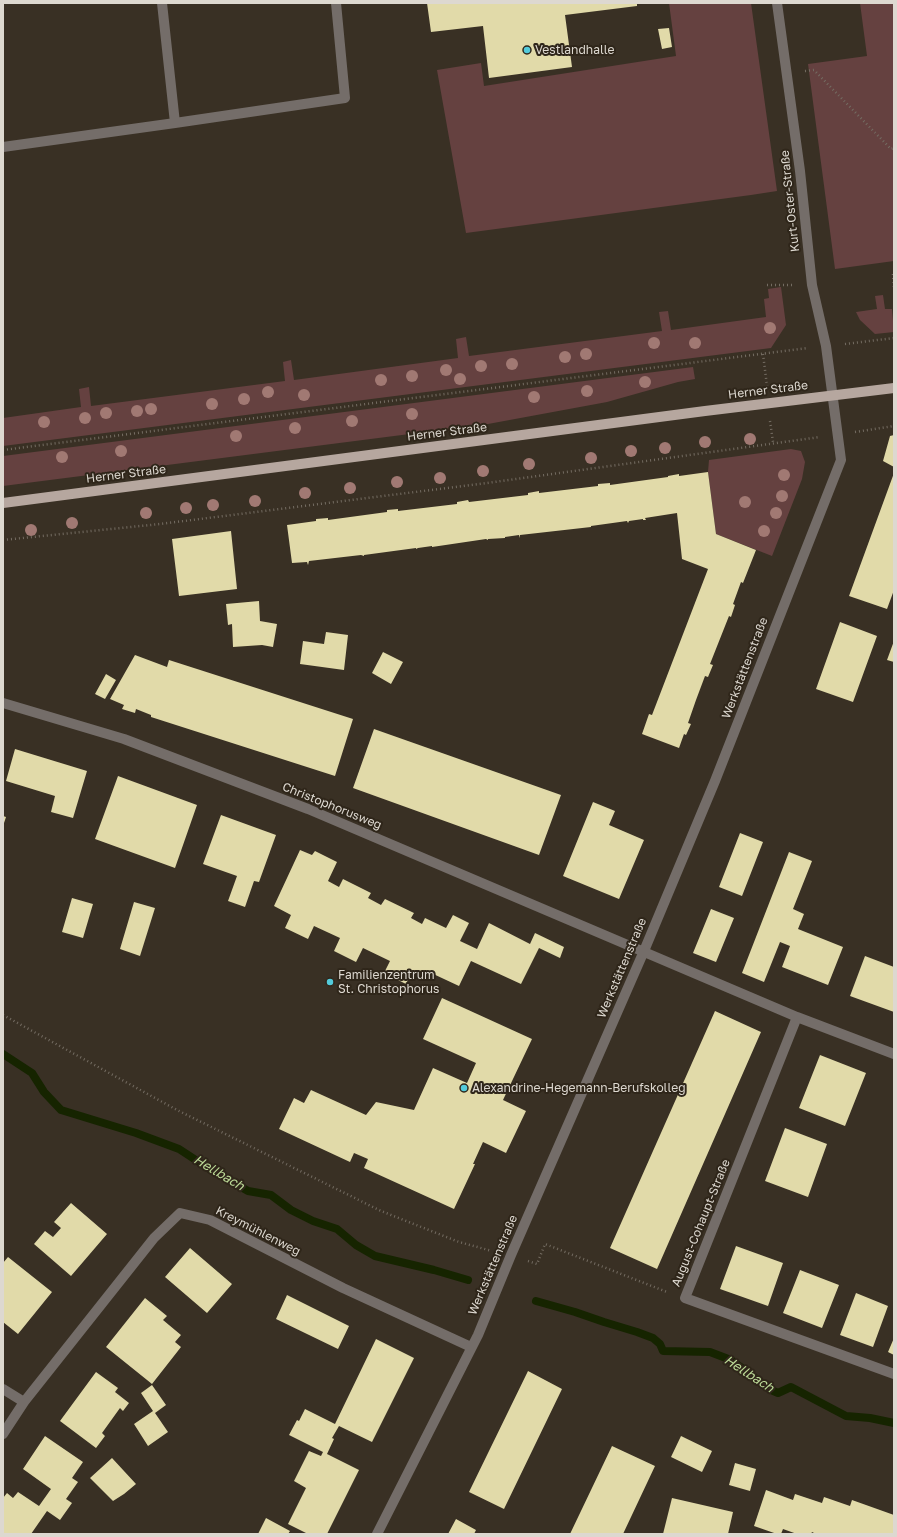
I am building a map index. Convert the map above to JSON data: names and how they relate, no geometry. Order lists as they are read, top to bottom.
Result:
{
  "streets": {
    "main road": ["Herner Straße"],
    "street": [
      "Kurt-Oster-Straße",
      "Werkstättenstraße",
      "Christophorusweg",
      "August-Cohaupt-Straße",
      "Kreymühlenweg"
    ]
  },
  "crossings": [
    ["Kurt-Oster-Straße", "Herner Straße"],
    ["Kurt-Oster-Straße", "Werkstättenstraße"],
    ["Herner Straße", "Werkstättenstraße"],
    ["Werkstättenstraße", "Christophorusweg"],
    ["Werkstättenstraße", "Kreymühlenweg"]
  ],
  "water": ["Hellbach"],
  "places": ["Vestlandhalle", "Familienzentrum St. Christophorus", "Alexandrine-Hegemann-Berufskolleg"]
}
